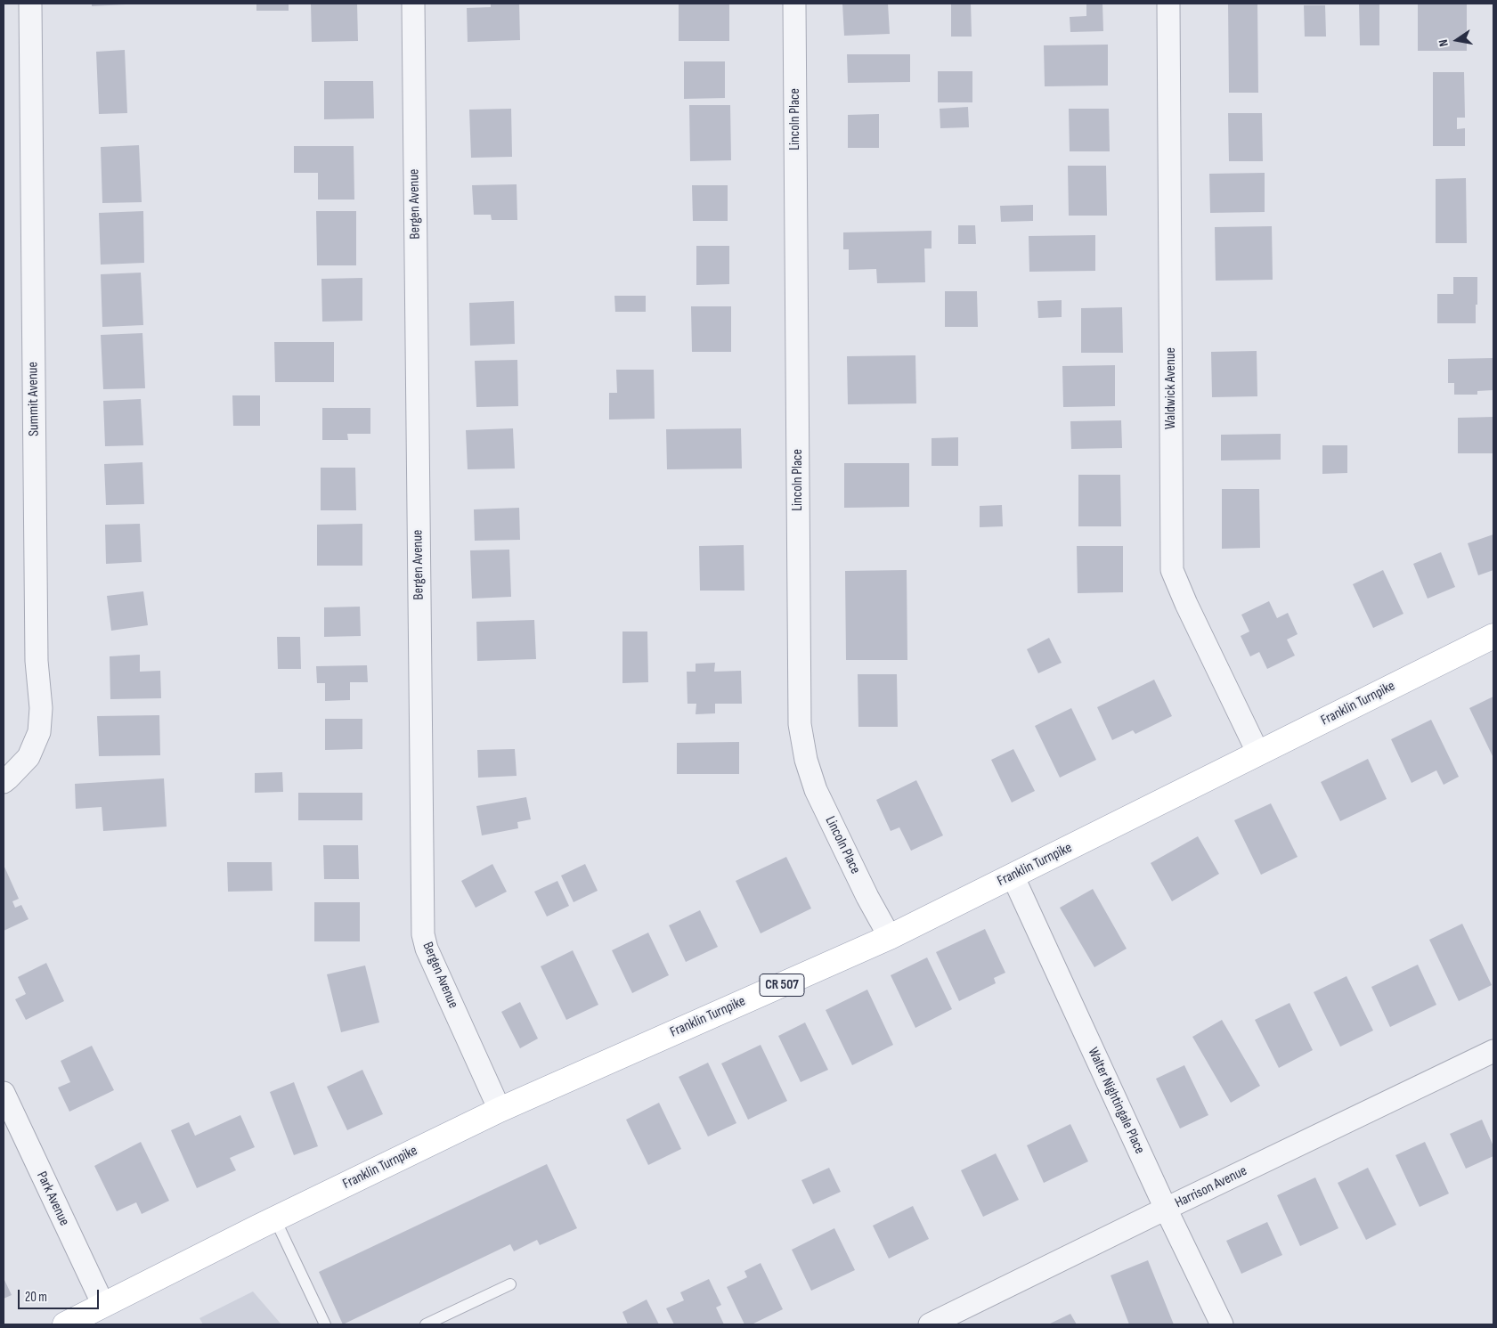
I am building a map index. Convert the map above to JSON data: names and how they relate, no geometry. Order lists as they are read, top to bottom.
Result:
{
  "streets": {
    "main road": ["Franklin Turnpike", "CR 507"],
    "street": [
      "Lincoln Place",
      "Bergen Avenue",
      "Waldwick Avenue",
      "Summit Avenue",
      "Walter Nightingale Place",
      "Harrison Avenue",
      "Park Avenue"
    ]
  },
  "crossings": [
    ["Lincoln Place", "Franklin Turnpike"],
    ["Bergen Avenue", "Franklin Turnpike"],
    ["Waldwick Avenue", "Franklin Turnpike"],
    ["Franklin Turnpike", "Walter Nightingale Place"],
    ["Franklin Turnpike", "Park Avenue"],
    ["Walter Nightingale Place", "Harrison Avenue"]
  ],
  "scale_bar": "20 m",
  "north": "left"
}
